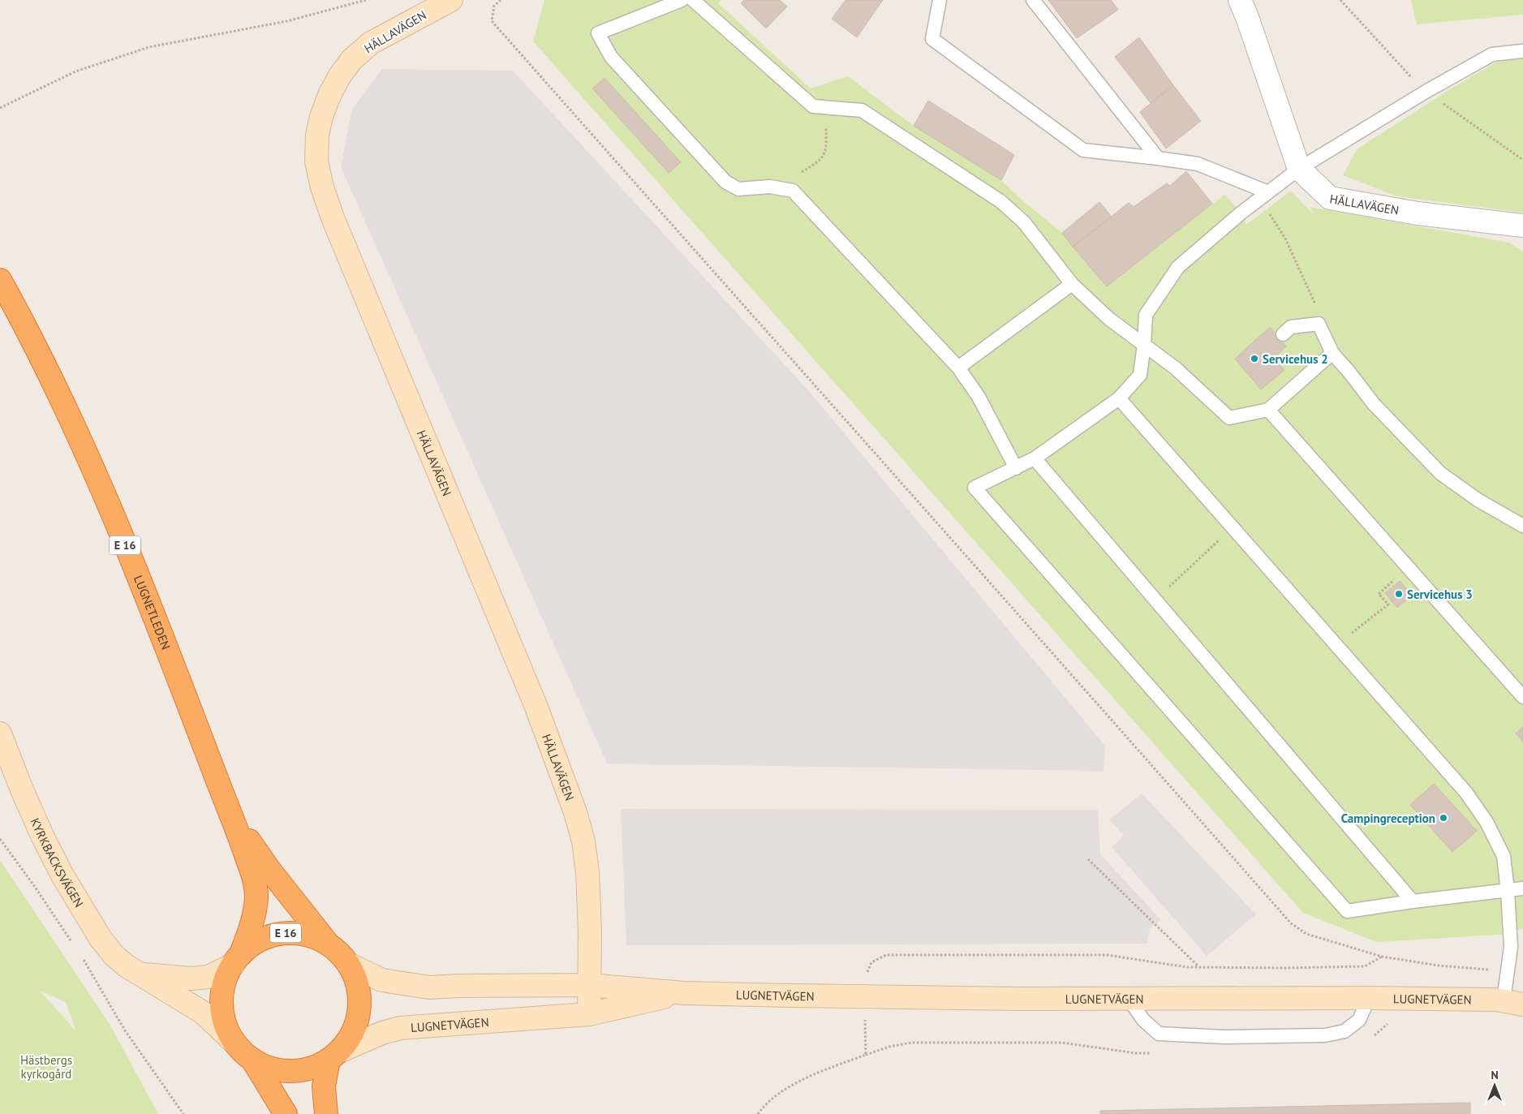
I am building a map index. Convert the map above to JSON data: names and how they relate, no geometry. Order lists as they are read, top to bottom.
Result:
{
  "streets": {
    "highway": ["E 16", "LUGNETLEDEN"],
    "street": ["HÄLLAVÄGEN", "KYRKBACKSVÄGEN", "LUGNETVÄGEN"]
  },
  "crossings": [
    ["HÄLLAVÄGEN", "LUGNETVÄGEN"],
    ["E 16", "LUGNETLEDEN"],
    ["E 16", "KYRKBACKSVÄGEN"],
    ["E 16", "LUGNETVÄGEN"],
    ["LUGNETLEDEN", "KYRKBACKSVÄGEN"],
    ["LUGNETLEDEN", "LUGNETVÄGEN"],
    ["KYRKBACKSVÄGEN", "LUGNETVÄGEN"]
  ],
  "parks": ["Hästbergs kyrkogård"],
  "places": ["Servicehus 2", "Servicehus 3", "Campingreception"],
  "north": "top"
}
